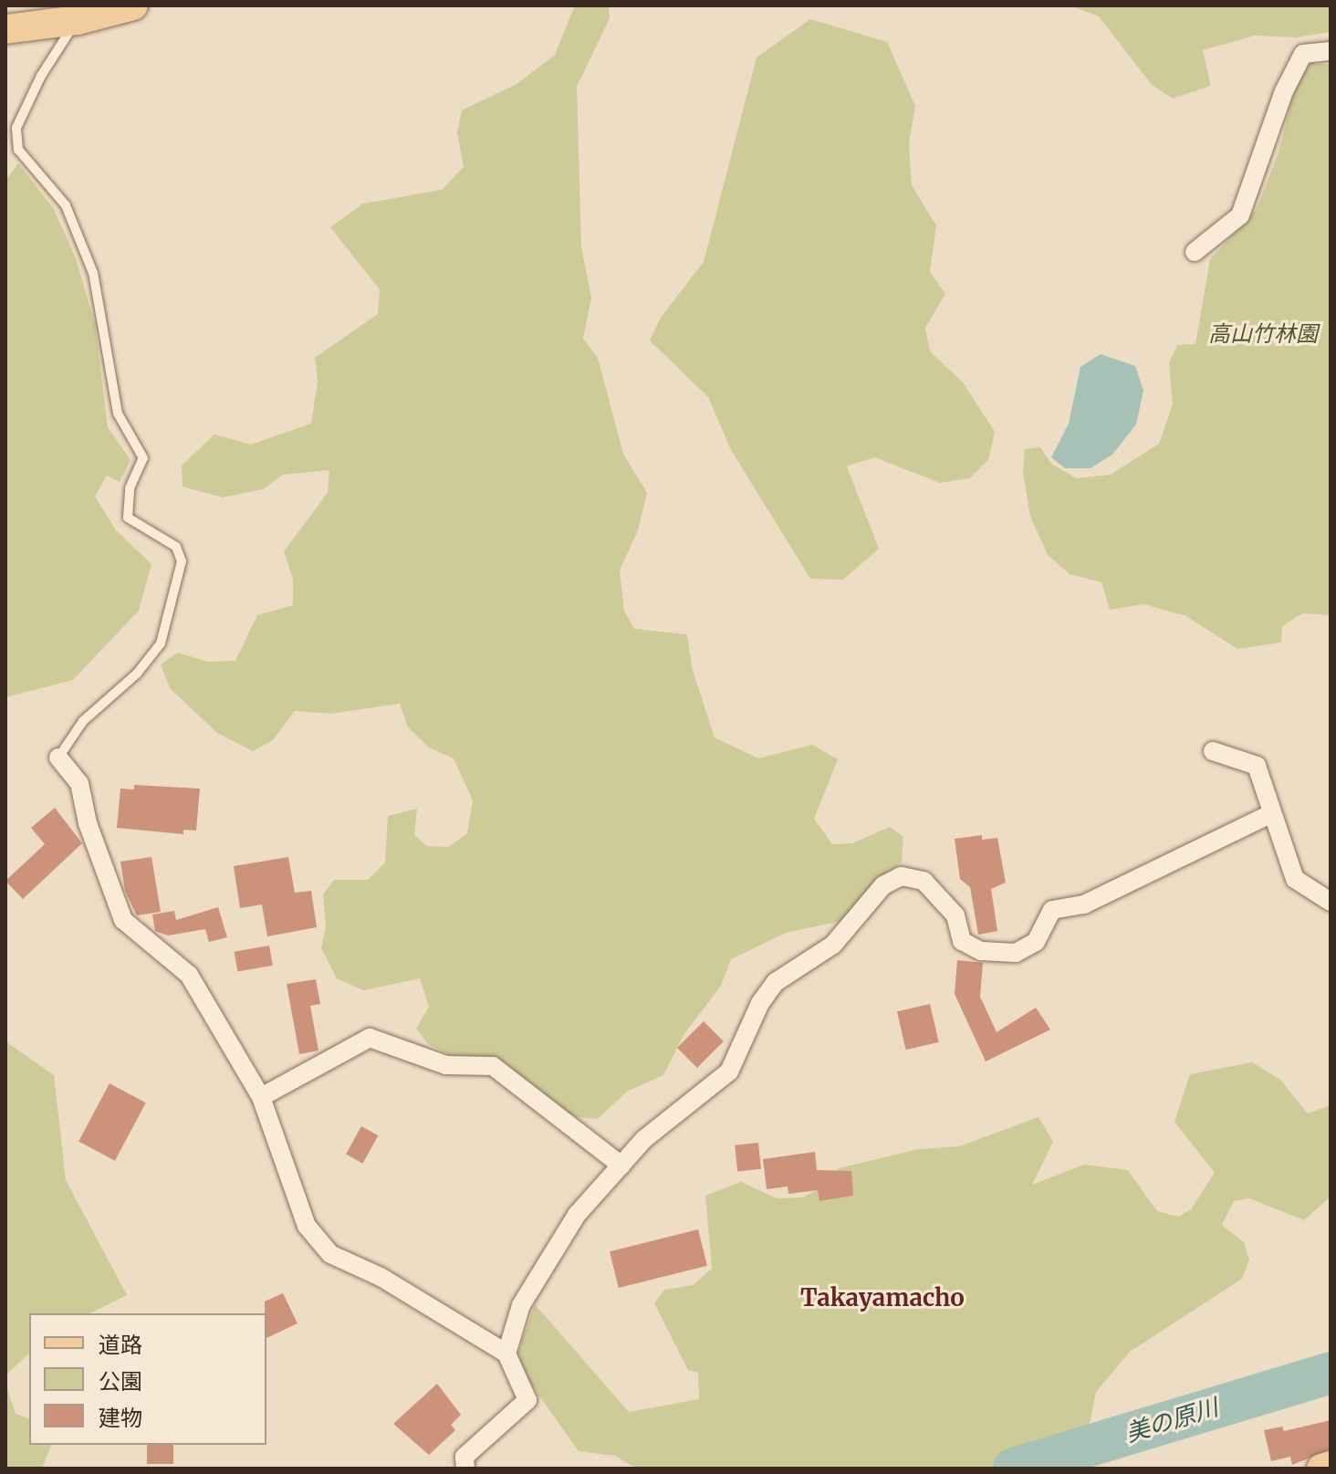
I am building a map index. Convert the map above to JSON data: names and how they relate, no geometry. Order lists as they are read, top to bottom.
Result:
{
  "districts": ["Takayamacho"],
  "water": ["美の原川"],
  "parks": ["高山竹林園"],
  "legend": ["道路", "公園", "建物"]
}
